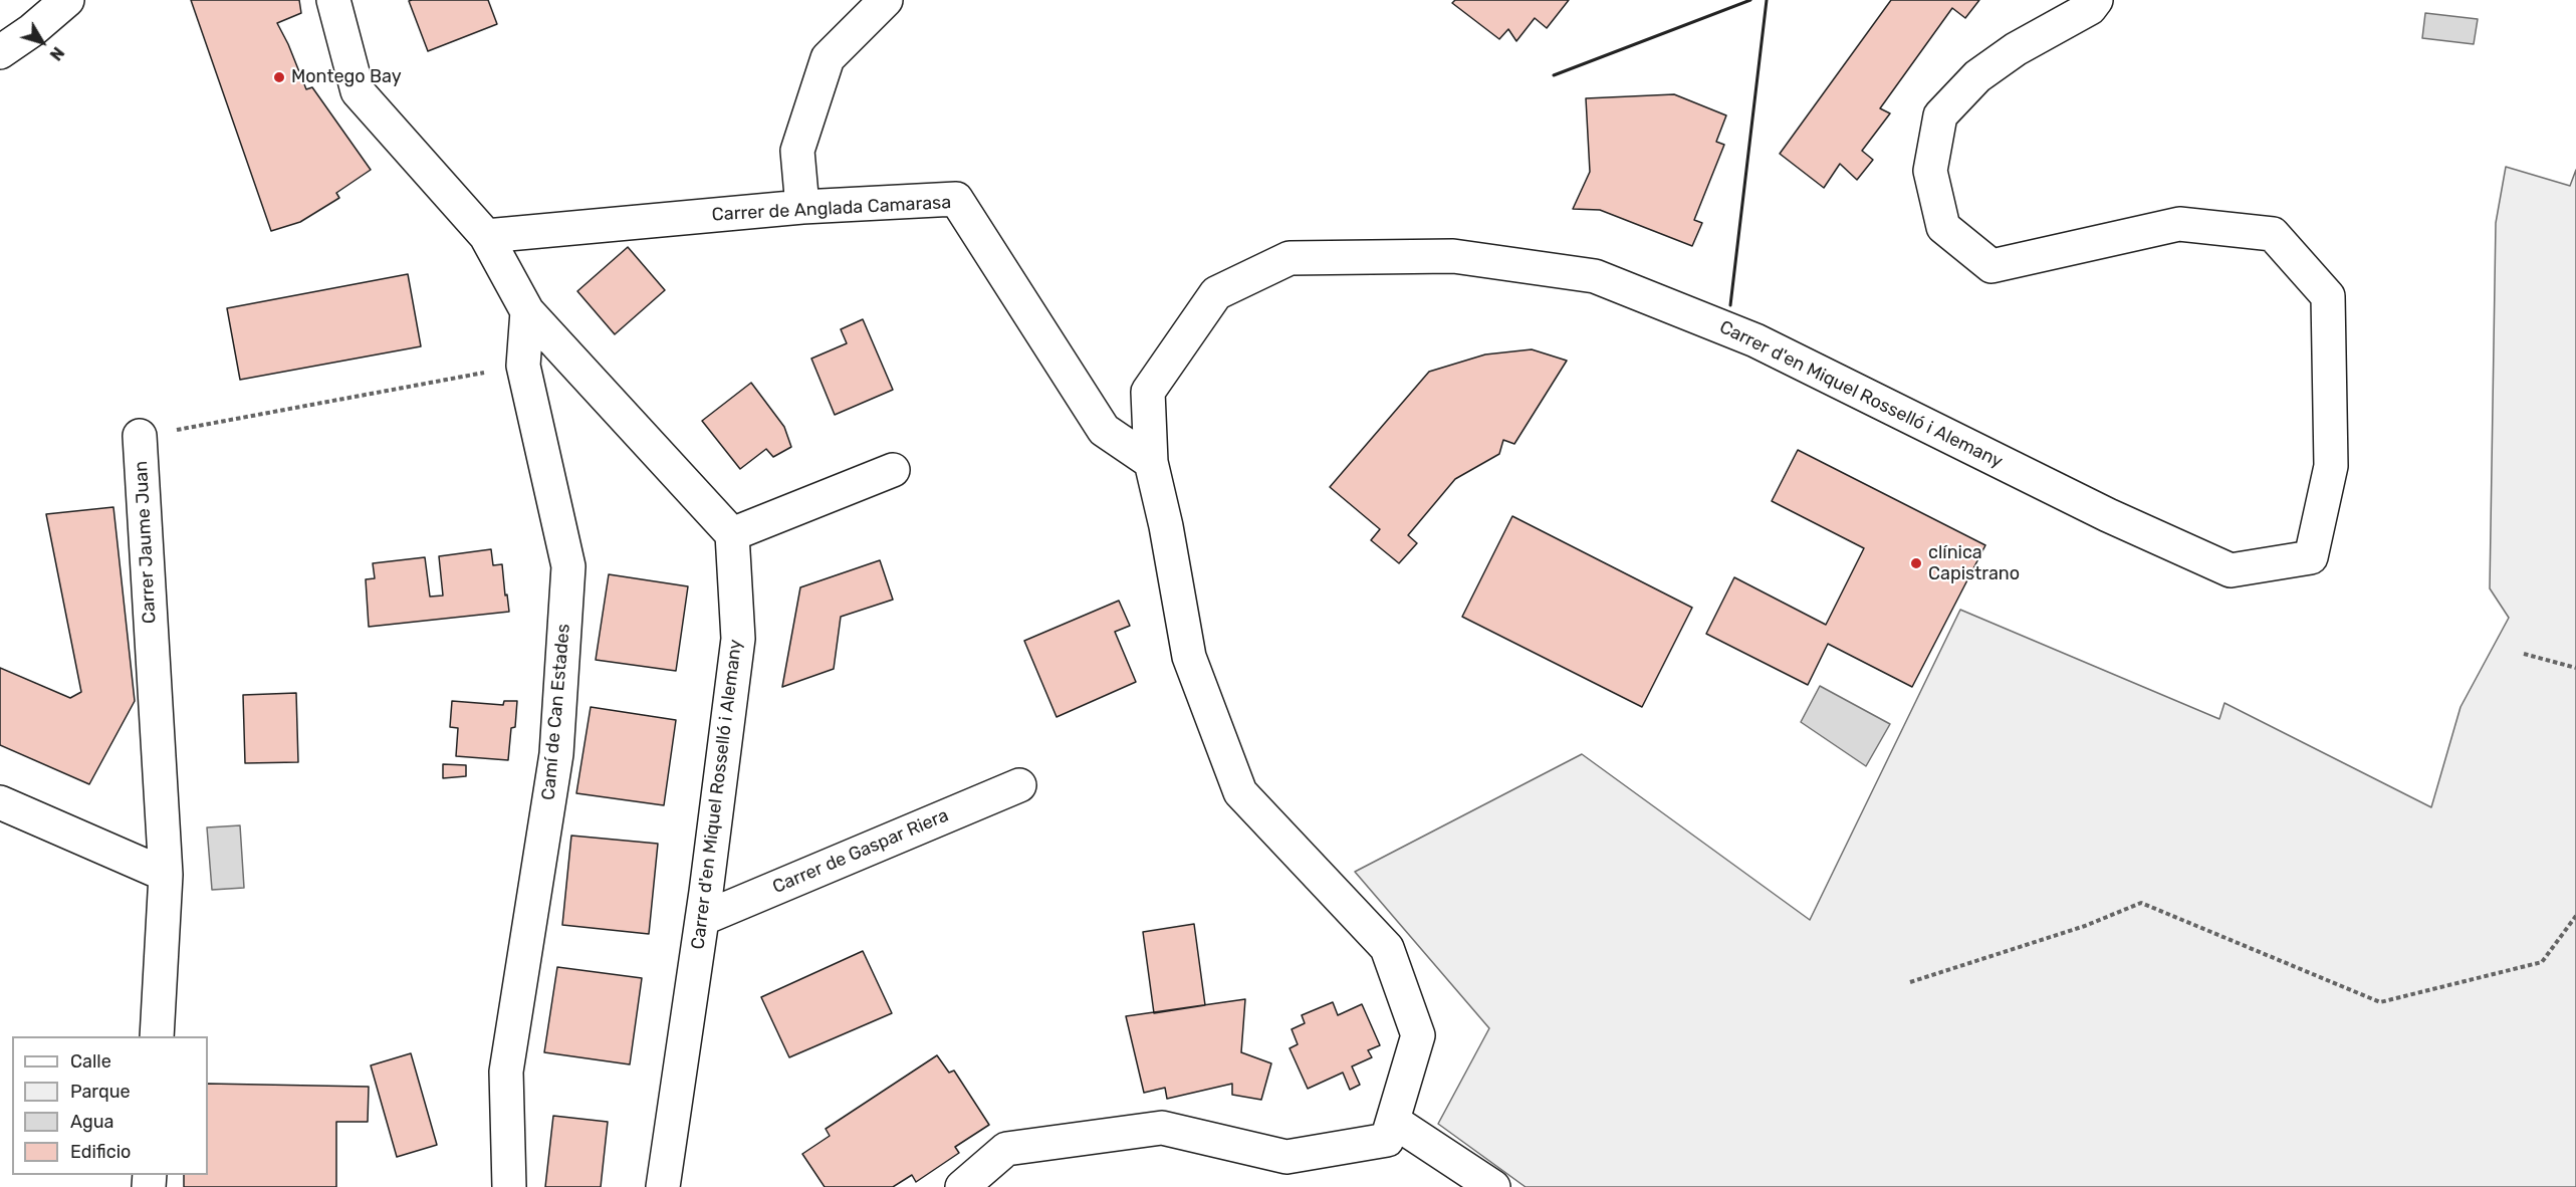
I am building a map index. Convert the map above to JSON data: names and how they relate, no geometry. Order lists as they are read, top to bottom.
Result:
{
  "streets": {
    "street": [
      "Carrer de Anglada Camarasa",
      "Carrer d'en Miquel Rosselló i Alemany",
      "Carrer Jaume Juan",
      "Camí de Can Estades",
      "Carrer de Gaspar Riera"
    ]
  },
  "crossings": [
    ["Carrer de Anglada Camarasa", "Carrer d'en Miquel Rosselló i Alemany"],
    ["Carrer d'en Miquel Rosselló i Alemany", "Carrer de Gaspar Riera"],
    ["Carrer Jaume Juan", "Camí de Can Estades"]
  ],
  "places": ["Montego Bay", "clínica Capistrano"],
  "legend": [
    "Calle",
    "Parque",
    "Agua",
    "Edificio"
  ],
  "north": "bottom right"
}
